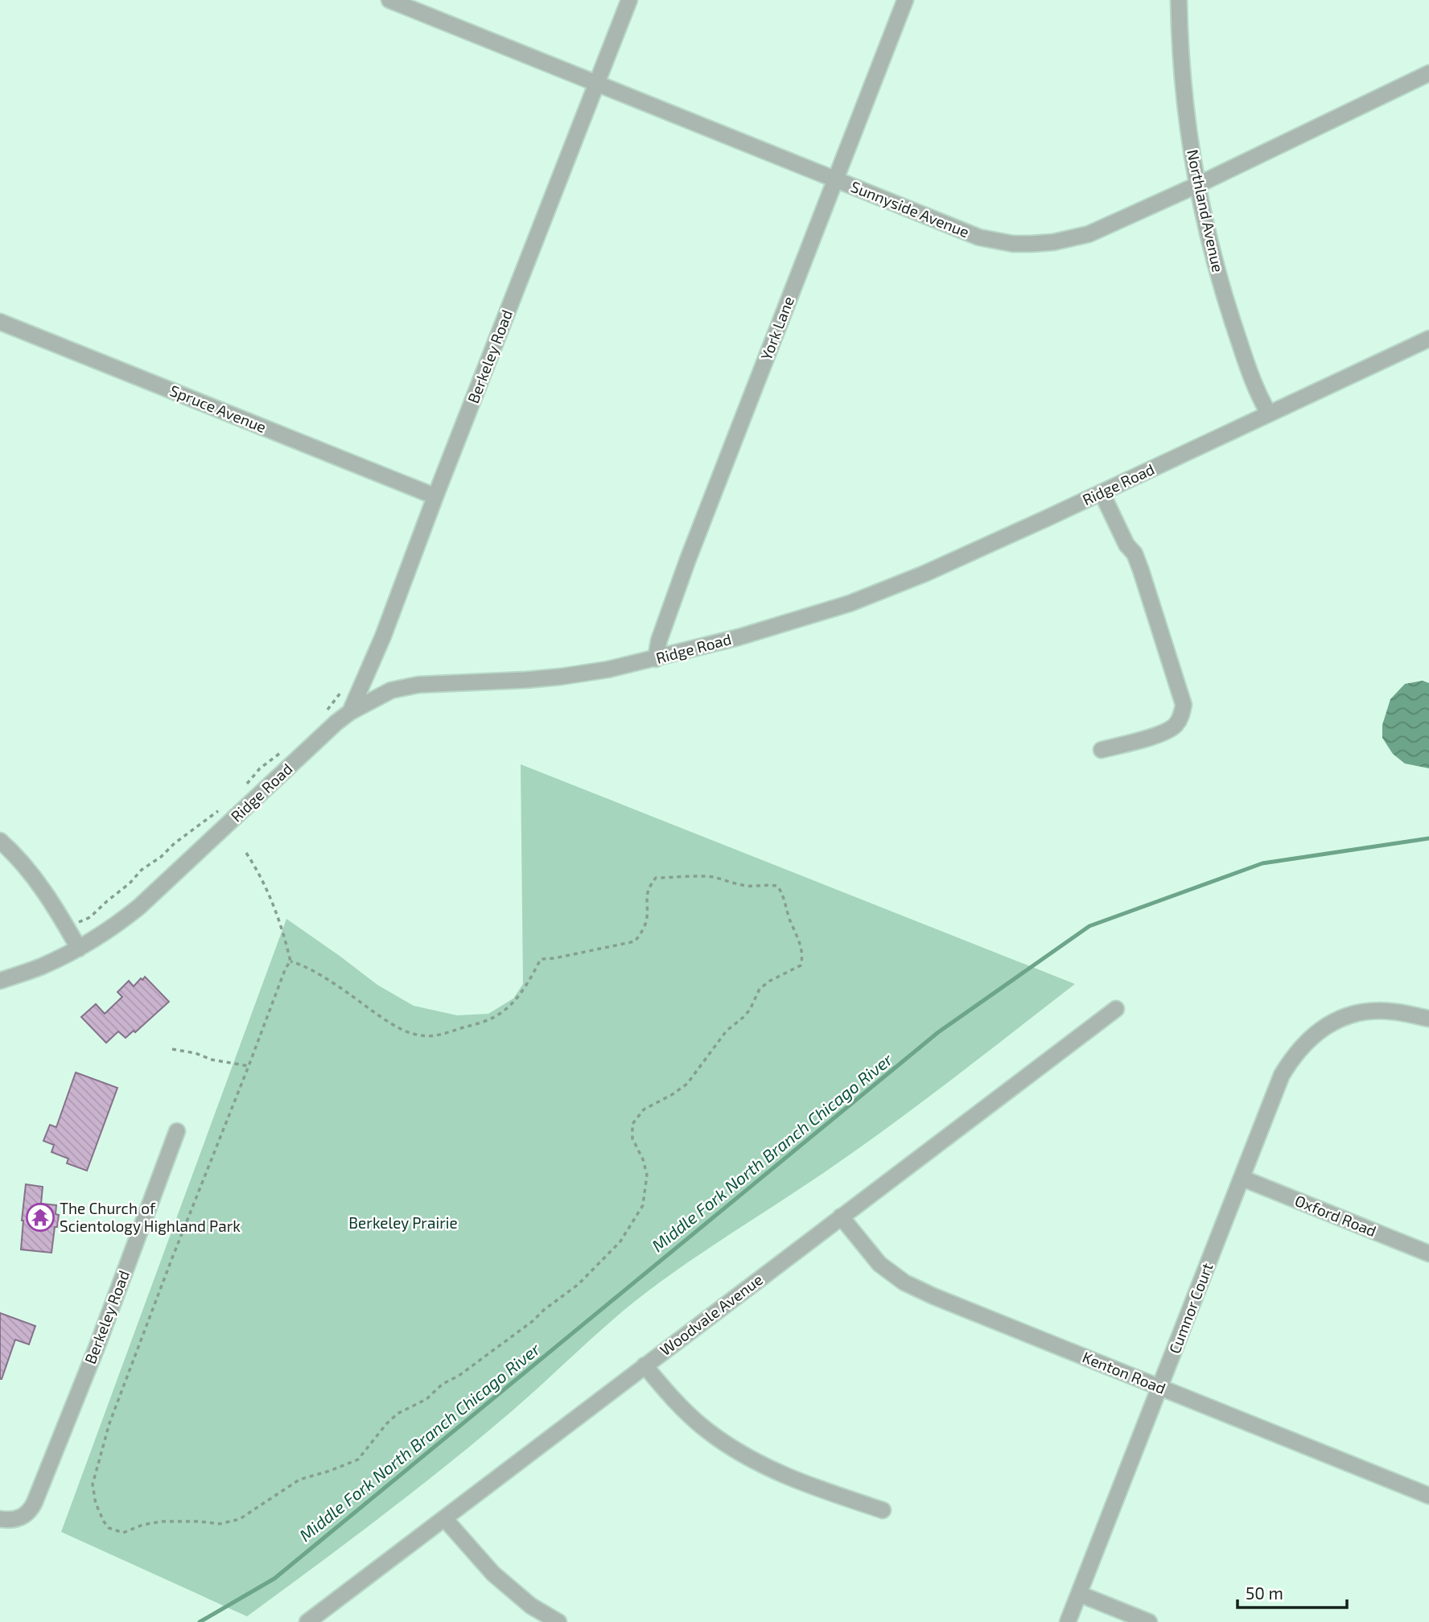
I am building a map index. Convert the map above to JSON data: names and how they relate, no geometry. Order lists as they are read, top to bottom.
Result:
{
  "streets": {
    "street": [
      "Sunnyside Avenue",
      "Northland Avenue",
      "York Lane",
      "Berkeley Road",
      "Spruce Avenue",
      "Ridge Road",
      "Oxford Road",
      "Cumnor Court",
      "Woodvale Avenue",
      "Kenton Road"
    ]
  },
  "crossings": [
    ["Sunnyside Avenue", "Northland Avenue"],
    ["Sunnyside Avenue", "York Lane"],
    ["Sunnyside Avenue", "Berkeley Road"],
    ["Northland Avenue", "Ridge Road"],
    ["York Lane", "Ridge Road"],
    ["Berkeley Road", "Spruce Avenue"],
    ["Berkeley Road", "Ridge Road"],
    ["Oxford Road", "Cumnor Court"],
    ["Cumnor Court", "Kenton Road"],
    ["Woodvale Avenue", "Kenton Road"]
  ],
  "water": ["Middle Fork North Branch Chicago River"],
  "parks": ["Berkeley Prairie"],
  "places": {
    "temple": ["The Church of Scientology Highland Park"]
  },
  "scale_bar": "50 m"
}
